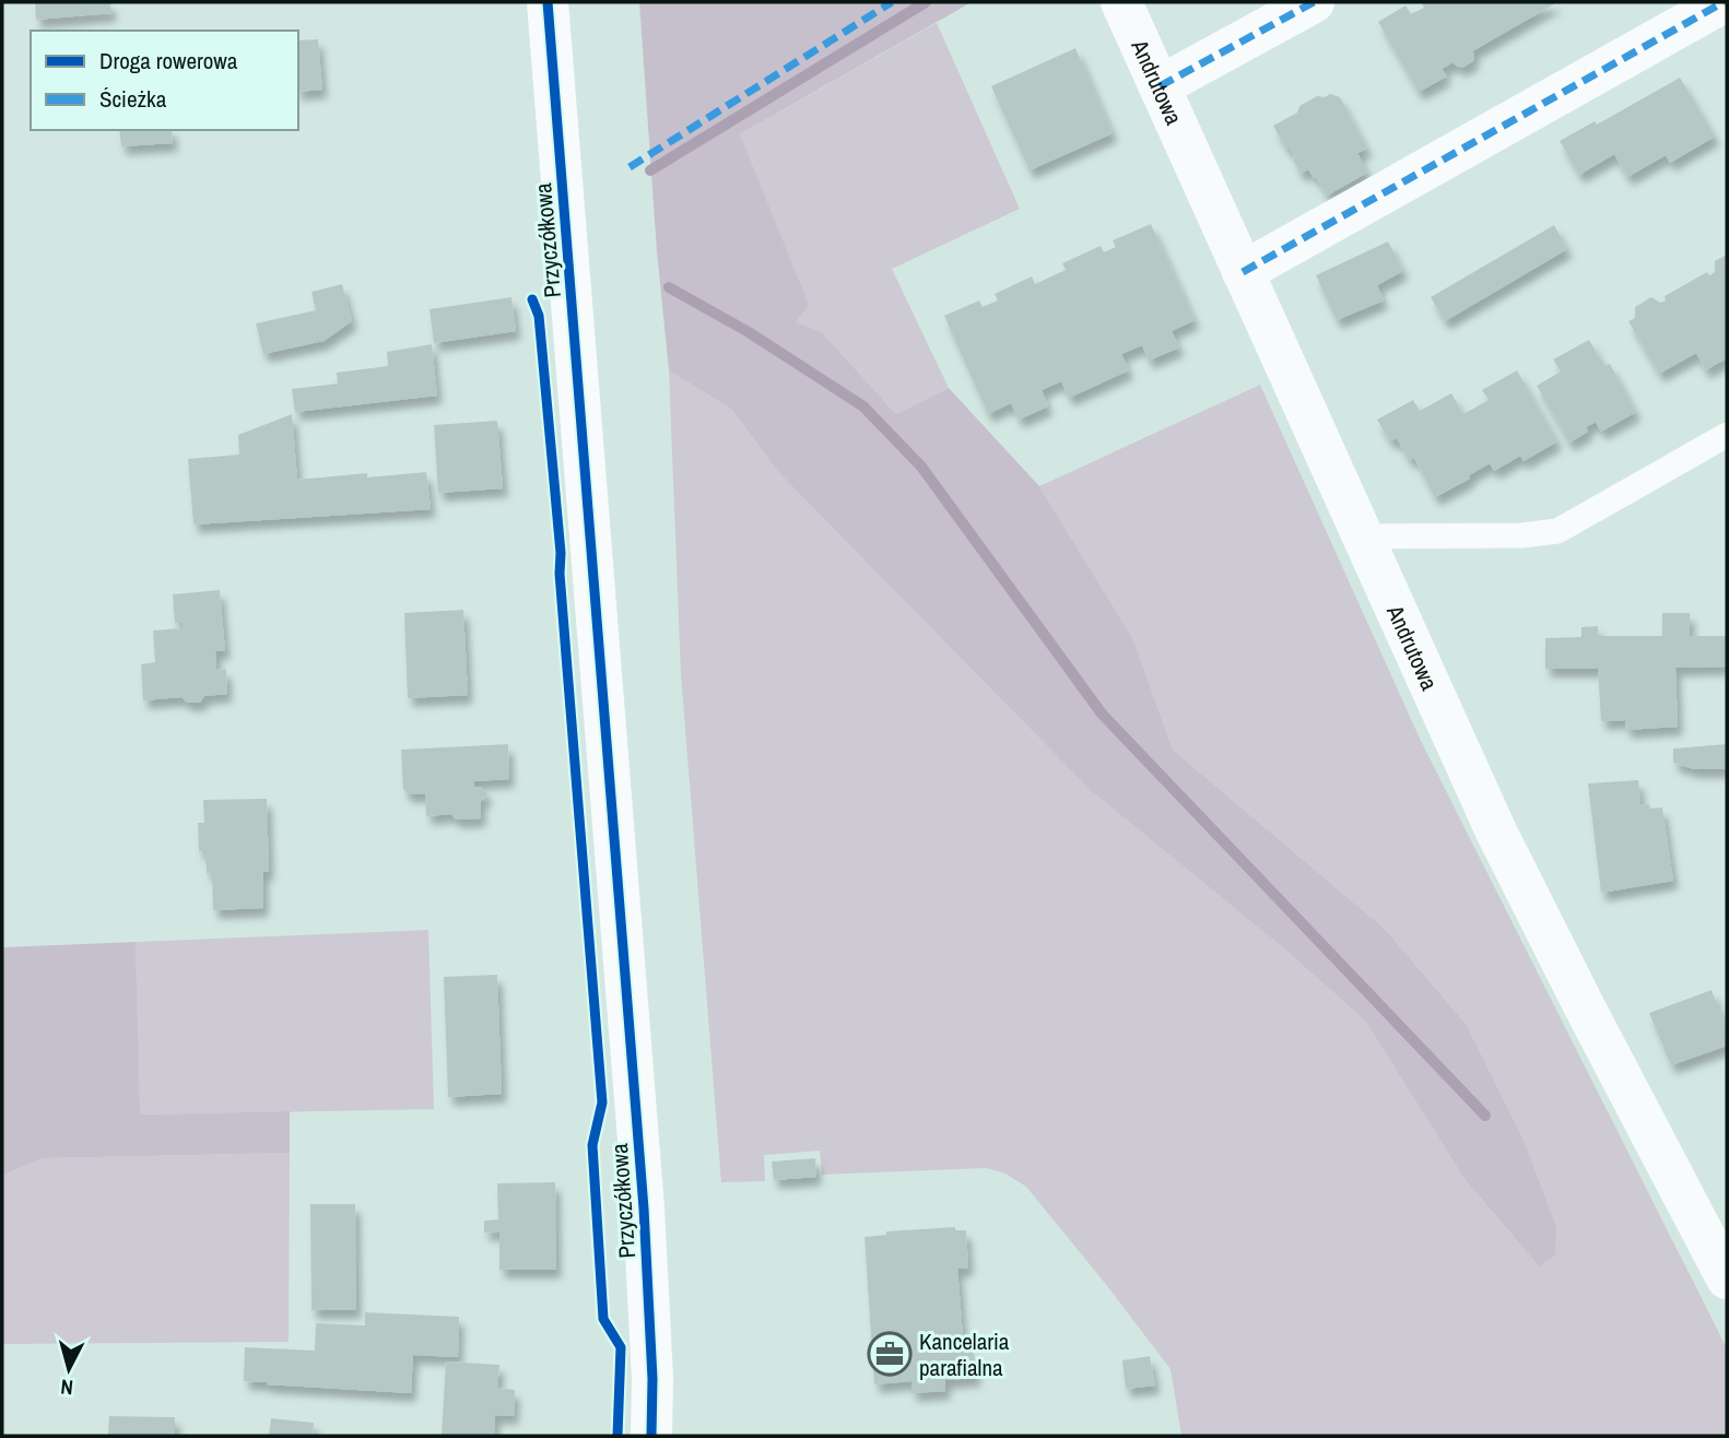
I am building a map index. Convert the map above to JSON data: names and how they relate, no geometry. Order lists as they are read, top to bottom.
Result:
{
  "streets": {
    "street": ["Andrutowa", "Przyczółkowa"]
  },
  "places": {
    "office": ["Kancelaria parafialna"]
  },
  "legend": ["Droga rowerowa", "Ścieżka"],
  "north": "bottom"
}
